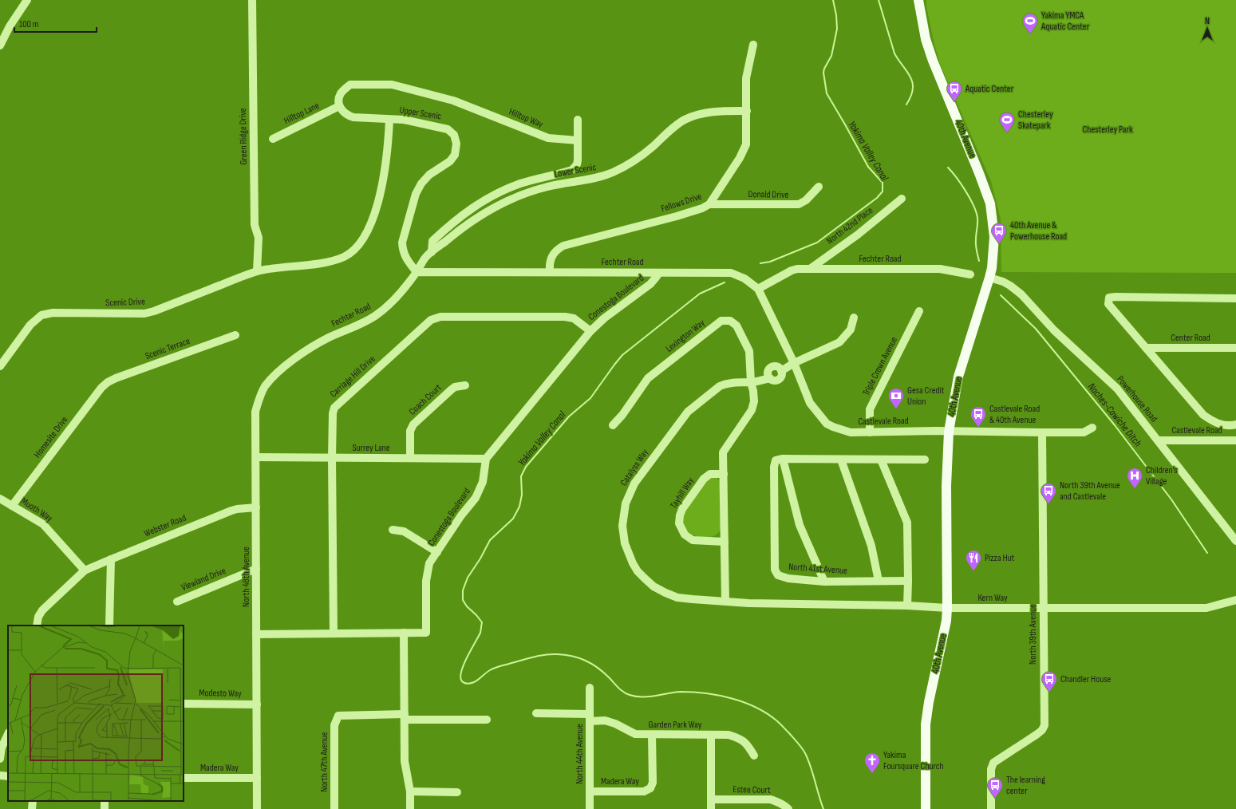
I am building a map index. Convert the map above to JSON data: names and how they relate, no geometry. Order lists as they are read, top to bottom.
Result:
{
  "streets": {
    "main road": ["40th Avenue"],
    "street": [
      "Hilltop Lane",
      "Upper Scenic",
      "Hilltop Way",
      "Green Ridge Drive",
      "Lower Scenic",
      "Donald Drive",
      "Fellows Drive",
      "North 42nd Place",
      "Fechter Road",
      "Conestoga Boulevard",
      "Scenic Drive",
      "Lexington Way",
      "Center Road",
      "Scenic Terrace",
      "Triple Crown Avenue",
      "Carriage Hill Drive",
      "Powerhouse Road",
      "Coach Court",
      "Castlevale Road",
      "Homesite Drive",
      "Surrey Lane",
      "Catalyss Way",
      "Tayhill Way",
      "Muoth Way",
      "Webster Road",
      "North 41st Avenue",
      "North 48th Avenue",
      "Viewland Drive",
      "Kern Way",
      "North 39th Avenue",
      "Modesto Way",
      "Garden Park Way",
      "North 44th Avenue",
      "North 47th Avenue",
      "Madera Way",
      "Estee Court"
    ]
  },
  "crossings": [
    ["Hilltop Lane", "Hilltop Way"],
    ["Upper Scenic", "Lower Scenic"],
    ["Upper Scenic", "Fechter Road"],
    ["Upper Scenic", "Scenic Drive"],
    ["Green Ridge Drive", "Scenic Drive"],
    ["40th Avenue", "Powerhouse Road"],
    ["40th Avenue", "Castlevale Road"],
    ["40th Avenue", "Kern Way"],
    ["Lower Scenic", "Fellows Drive"],
    ["Lower Scenic", "Fechter Road"],
    ["Donald Drive", "Fellows Drive"],
    ["Fellows Drive", "Fechter Road"],
    ["North 42nd Place", "Fechter Road"],
    ["Fechter Road", "Conestoga Boulevard"],
    ["Fechter Road", "Castlevale Road"],
    ["Fechter Road", "North 48th Avenue"],
    ["Conestoga Boulevard", "Carriage Hill Drive"],
    ["Conestoga Boulevard", "Surrey Lane"],
    ["Conestoga Boulevard", "North 48th Avenue"],
    ["Lexington Way", "Catalyss Way"],
    ["Scenic Terrace", "Homesite Drive"],
    ["Triple Crown Avenue", "Castlevale Road"],
    ["Carriage Hill Drive", "Surrey Lane"],
    ["Powerhouse Road", "Castlevale Road"],
    ["Coach Court", "Surrey Lane"],
    ["Castlevale Road", "Catalyss Way"],
    ["Castlevale Road", "North 39th Avenue"],
    ["Homesite Drive", "Muoth Way"],
    ["Surrey Lane", "North 48th Avenue"],
    ["Catalyss Way", "Kern Way"],
    ["Muoth Way", "Webster Road"],
    ["Webster Road", "North 48th Avenue"],
    ["North 48th Avenue", "Viewland Drive"],
    ["North 48th Avenue", "Modesto Way"],
    ["North 48th Avenue", "Madera Way"],
    ["Kern Way", "North 39th Avenue"],
    ["Garden Park Way", "North 44th Avenue"],
    ["Garden Park Way", "Madera Way"],
    ["North 44th Avenue", "Madera Way"]
  ],
  "water": ["Yakima Valley Canal", "Naches-Cowiche Ditch"],
  "parks": ["Chesterley Park"],
  "places": {
    "sports": ["Yakima YMCA Aquatic Center", "Chesterley Skatepark"],
    "bus stop": [
      "Aquatic Center",
      "40th Avenue & Powerhouse Road",
      "Castlevale Road & 40th Avenue",
      "North 39th Avenue and Castlevale",
      "Chandler House",
      "The learning center"
    ],
    "bank": ["Gesa Credit Union"],
    "hospital": ["Children’s Village"],
    "restaurant": ["Pizza Hut"],
    "church": ["Yakima Foursquare Church"]
  },
  "scale_bar": "100 m",
  "north": "top"
}
